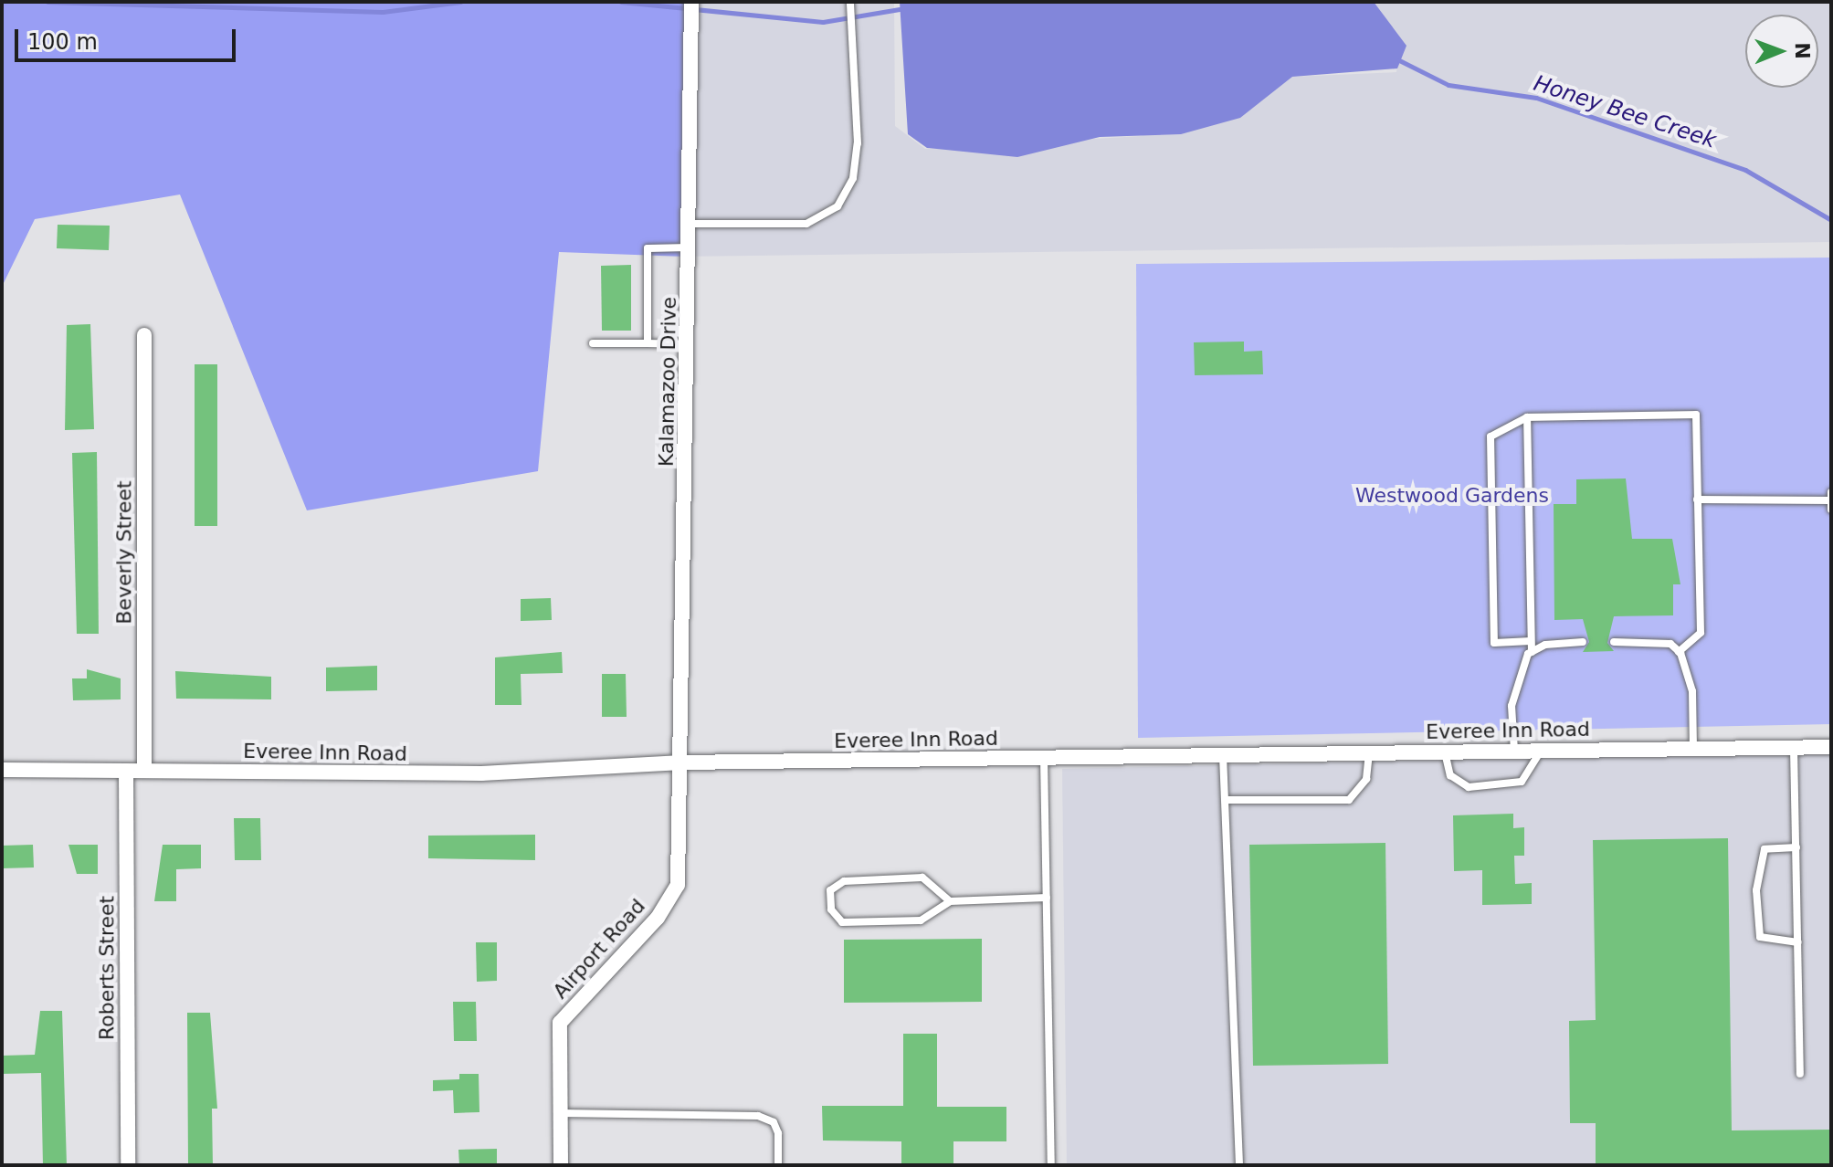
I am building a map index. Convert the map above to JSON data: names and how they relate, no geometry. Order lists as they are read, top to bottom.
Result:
{
  "streets": {
    "street": [
      "Kalamazoo Drive",
      "Beverly Street",
      "Everee Inn Road",
      "Airport Road",
      "Roberts Street"
    ]
  },
  "crossings": [
    ["Kalamazoo Drive", "Everee Inn Road"],
    ["Kalamazoo Drive", "Airport Road"],
    ["Beverly Street", "Everee Inn Road"],
    ["Everee Inn Road", "Airport Road"],
    ["Everee Inn Road", "Roberts Street"]
  ],
  "water": ["Honey Bee Creek"],
  "parks": ["Westwood Gardens"],
  "scale_bar": "100 m",
  "north": "right"
}
